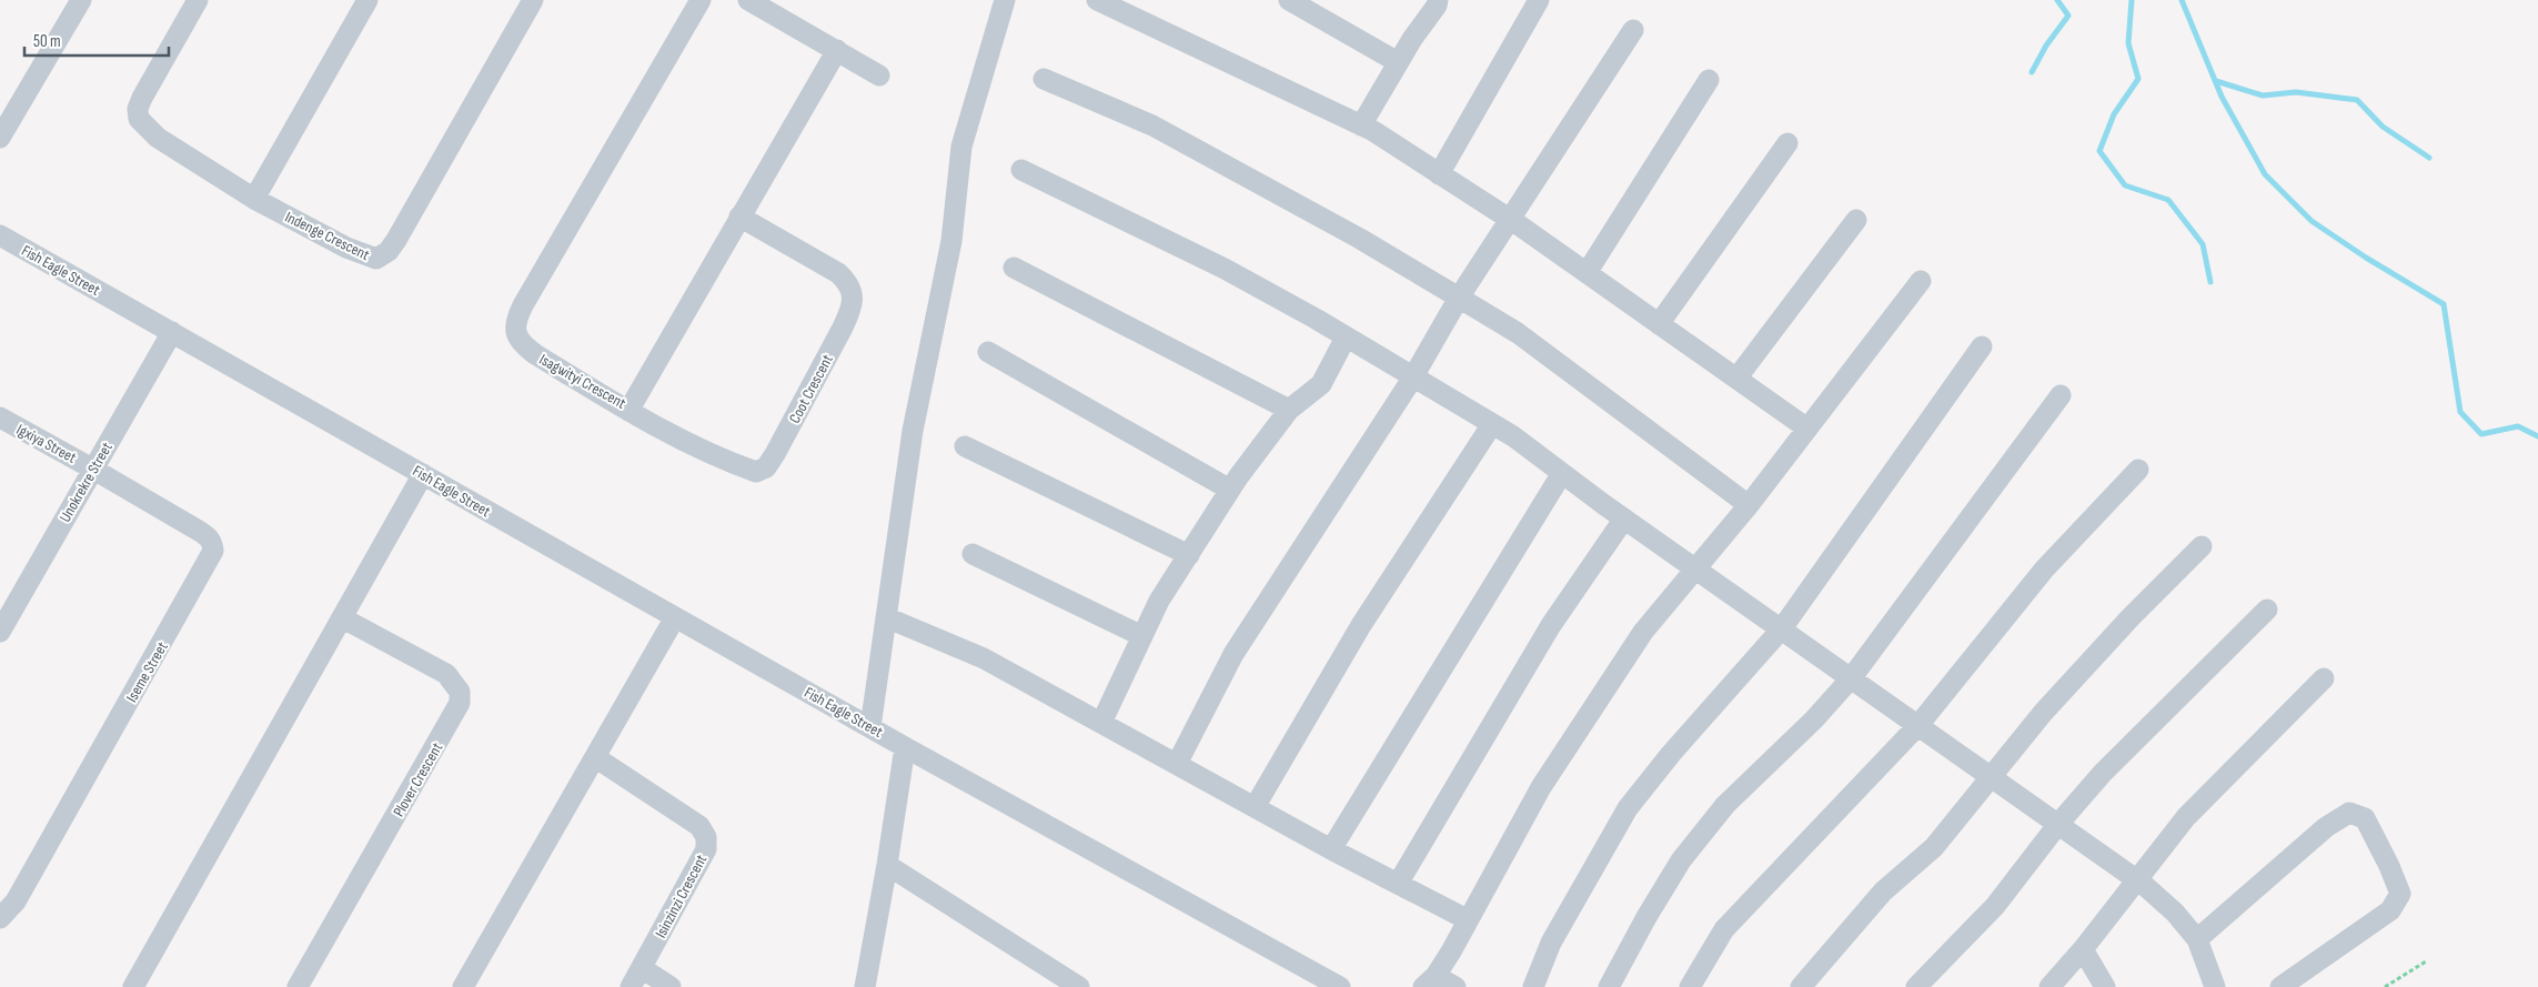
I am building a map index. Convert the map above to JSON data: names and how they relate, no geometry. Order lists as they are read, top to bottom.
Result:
{
  "streets": {
    "street": [
      "Indenge Crescent",
      "Fish Eagle Street",
      "Isagwityi Crescent",
      "Coot Crescent",
      "Igxiya Street",
      "Unokrekre Street",
      "Iseme Street",
      "Plover Crescent",
      "Isinzinzi Crescent"
    ]
  },
  "crossings": [
    ["Fish Eagle Street", "Unokrekre Street"],
    ["Isagwityi Crescent", "Coot Crescent"],
    ["Igxiya Street", "Unokrekre Street"],
    ["Igxiya Street", "Iseme Street"],
    ["Unokrekre Street", "Iseme Street"]
  ],
  "scale_bar": "50 m"
}
